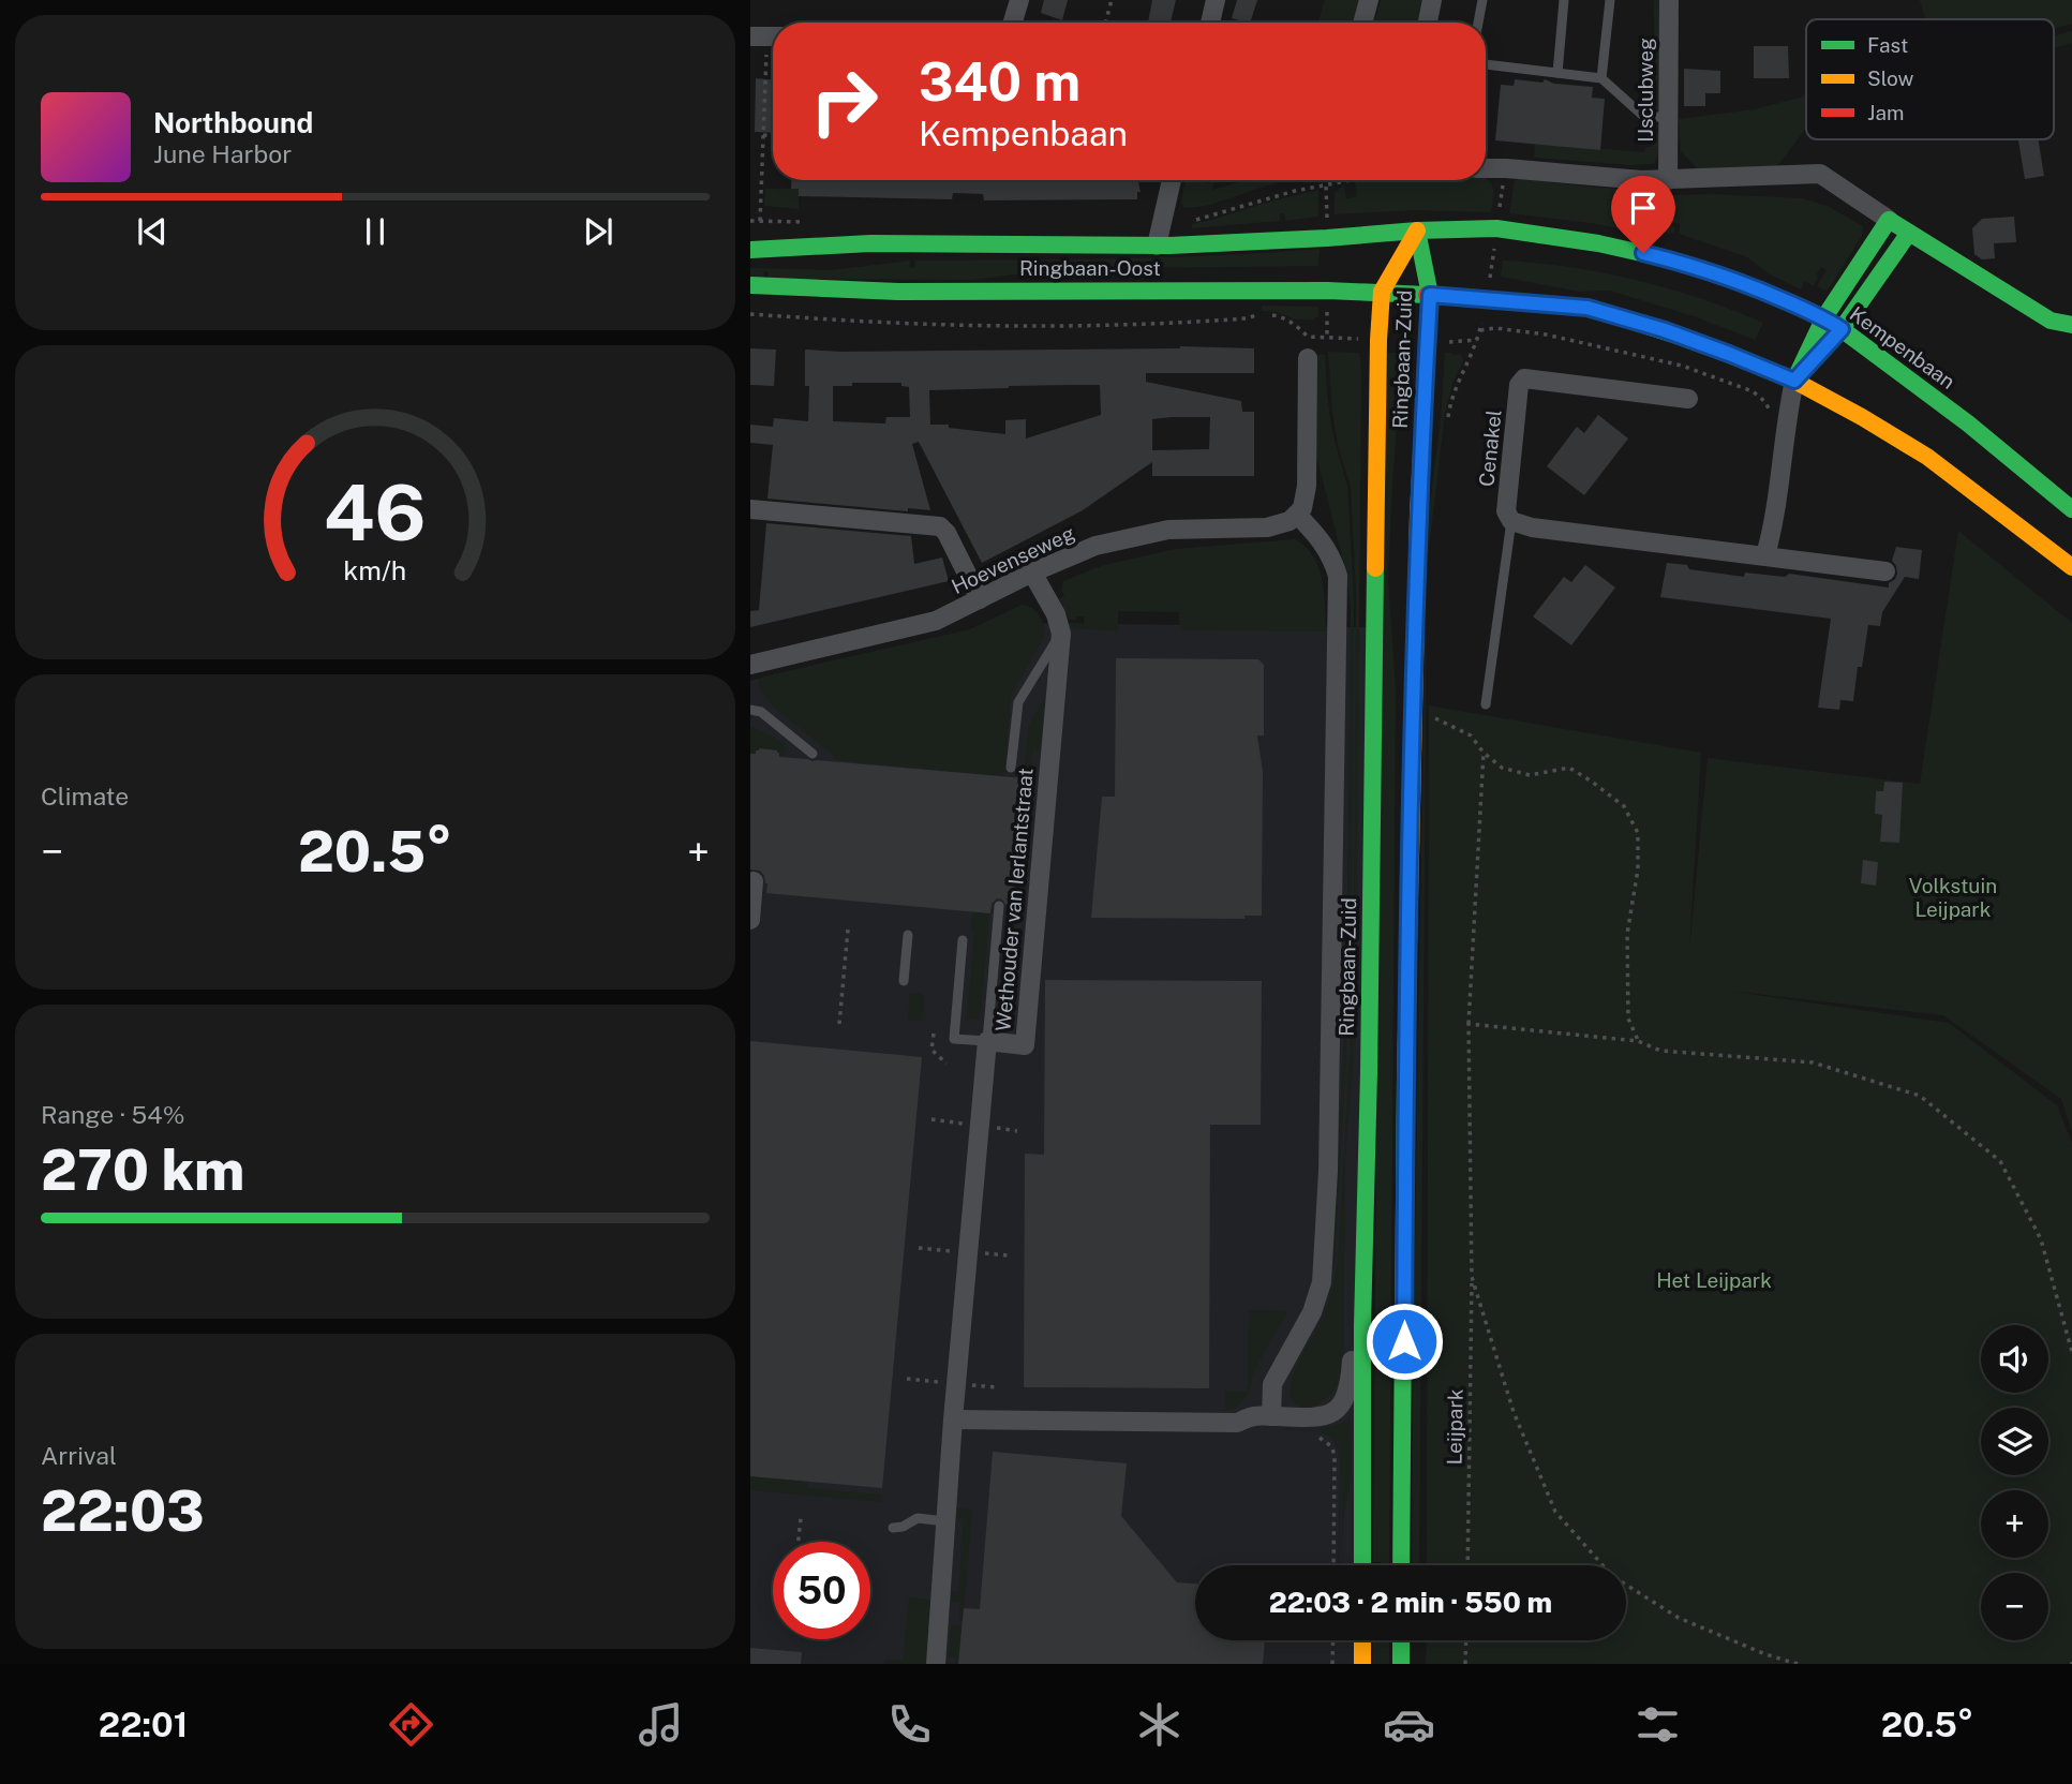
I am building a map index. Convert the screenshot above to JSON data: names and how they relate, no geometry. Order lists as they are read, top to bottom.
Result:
{
  "streets": {
    "main road": ["Ringbaan-Oost", "Kempenbaan", "Ringbaan-Zuid"],
    "street": [
      "IJsclubweg",
      "Cenakel",
      "Hoevenseweg",
      "Wethouder van Ierlantstraat"
    ],
    "path": ["Leijpark"]
  },
  "crossings": [
    ["Ringbaan-Oost", "Kempenbaan"],
    ["Ringbaan-Oost", "Ringbaan-Zuid"],
    ["Kempenbaan", "Ringbaan-Zuid"],
    ["Ringbaan-Zuid", "Hoevenseweg"],
    ["Hoevenseweg", "Wethouder van Ierlantstraat"]
  ],
  "parks": ["Volkstuin Leijpark", "Het Leijpark"],
  "legend": ["Fast", "Slow", "Jam"],
  "page": {
    "turn": ["340 m", "Kempenbaan"],
    "song": ["Northbound", "June Harbor"],
    "tile": [
      "Climate",
      ["Range · 54%", "270 km"],
      ["Arrival", "22:03"]
    ],
    "heat": ["−", "20.5°", "+"],
    "map_buttons": ["+", "−"],
    "limit": "50",
    "trip": "22:03 · 2 min · 550 m",
    "tabs": ["22:01", "20.5°"],
    "gauge": ["46", "km/h"]
  }
}
